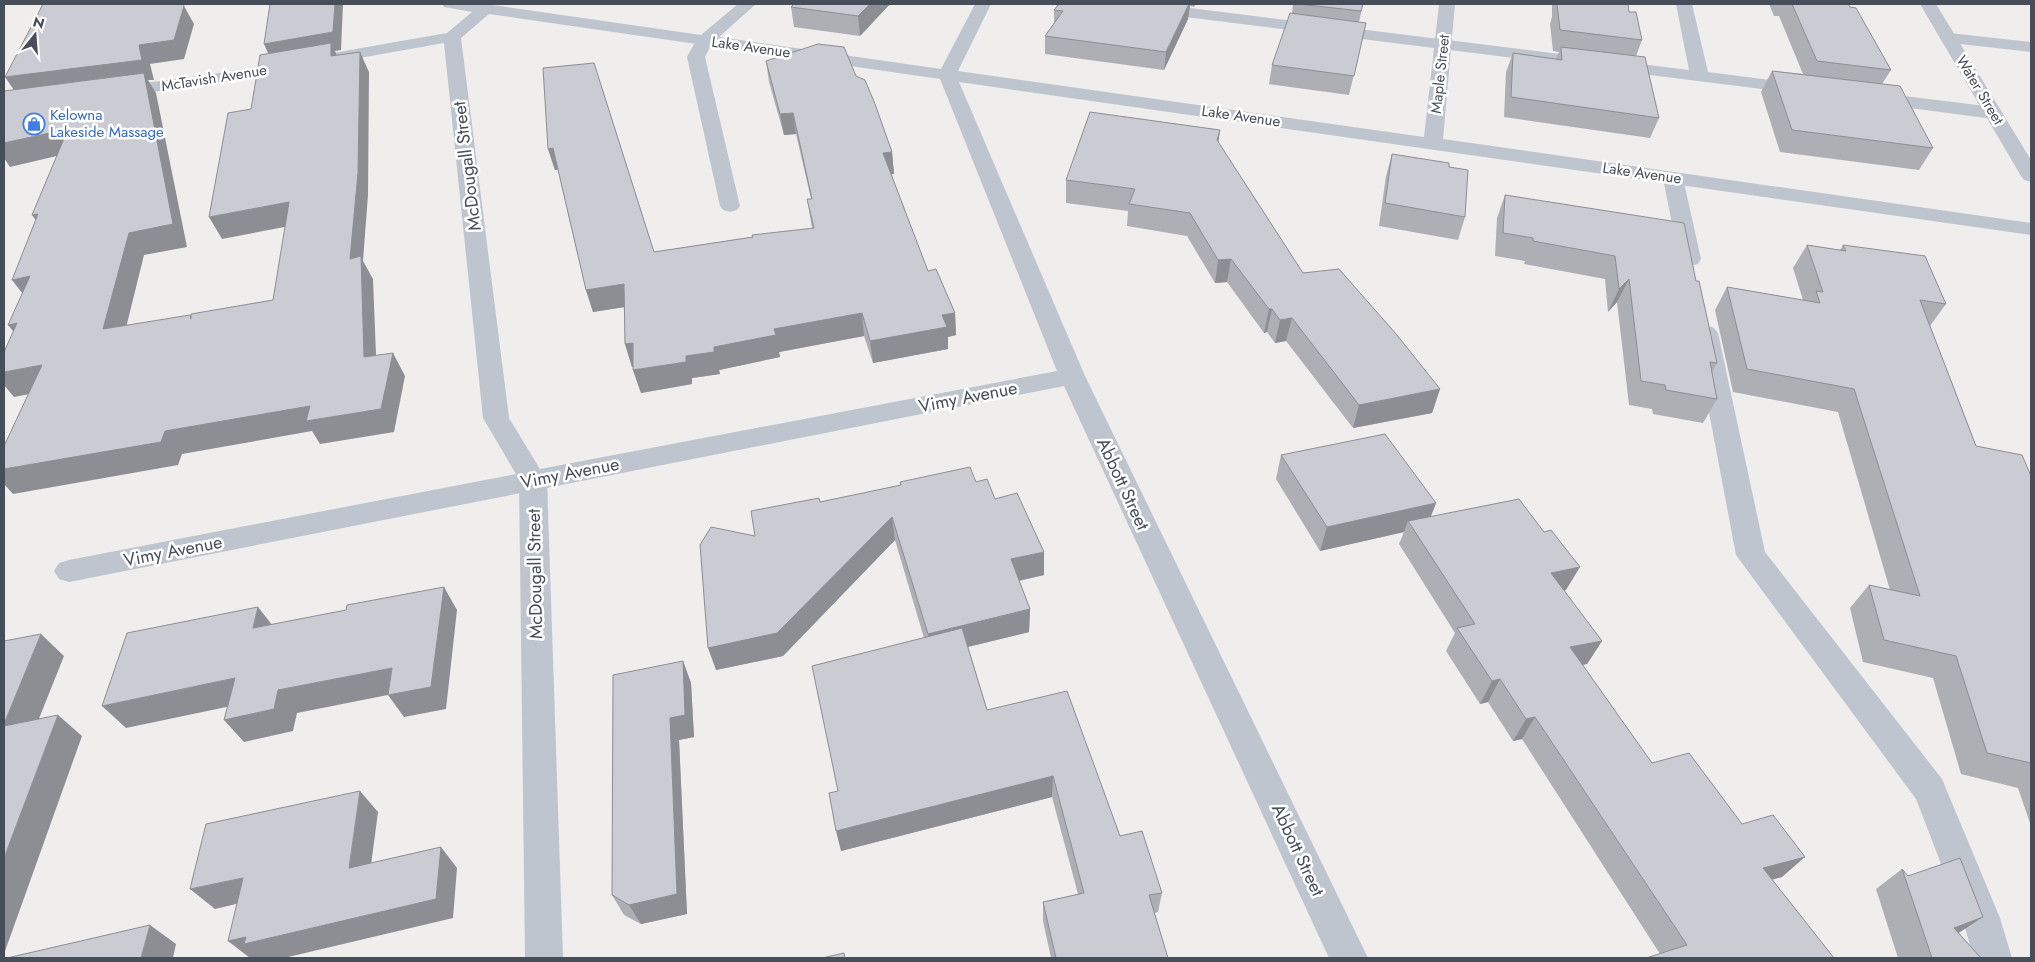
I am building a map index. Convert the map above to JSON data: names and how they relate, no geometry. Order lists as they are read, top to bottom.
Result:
{
  "streets": {
    "street": [
      "Lake Avenue",
      "Maple Street",
      "McTavish Avenue",
      "Water Street",
      "McDougall Street",
      "Vimy Avenue",
      "Abbott Street"
    ]
  },
  "crossings": [
    ["Lake Avenue", "Maple Street"],
    ["Lake Avenue", "Abbott Street"],
    ["McTavish Avenue", "McDougall Street"],
    ["McDougall Street", "Vimy Avenue"],
    ["Vimy Avenue", "Abbott Street"]
  ],
  "places": {
    "shop": ["Kelowna Lakeside Massage"]
  },
  "north": "top"
}
